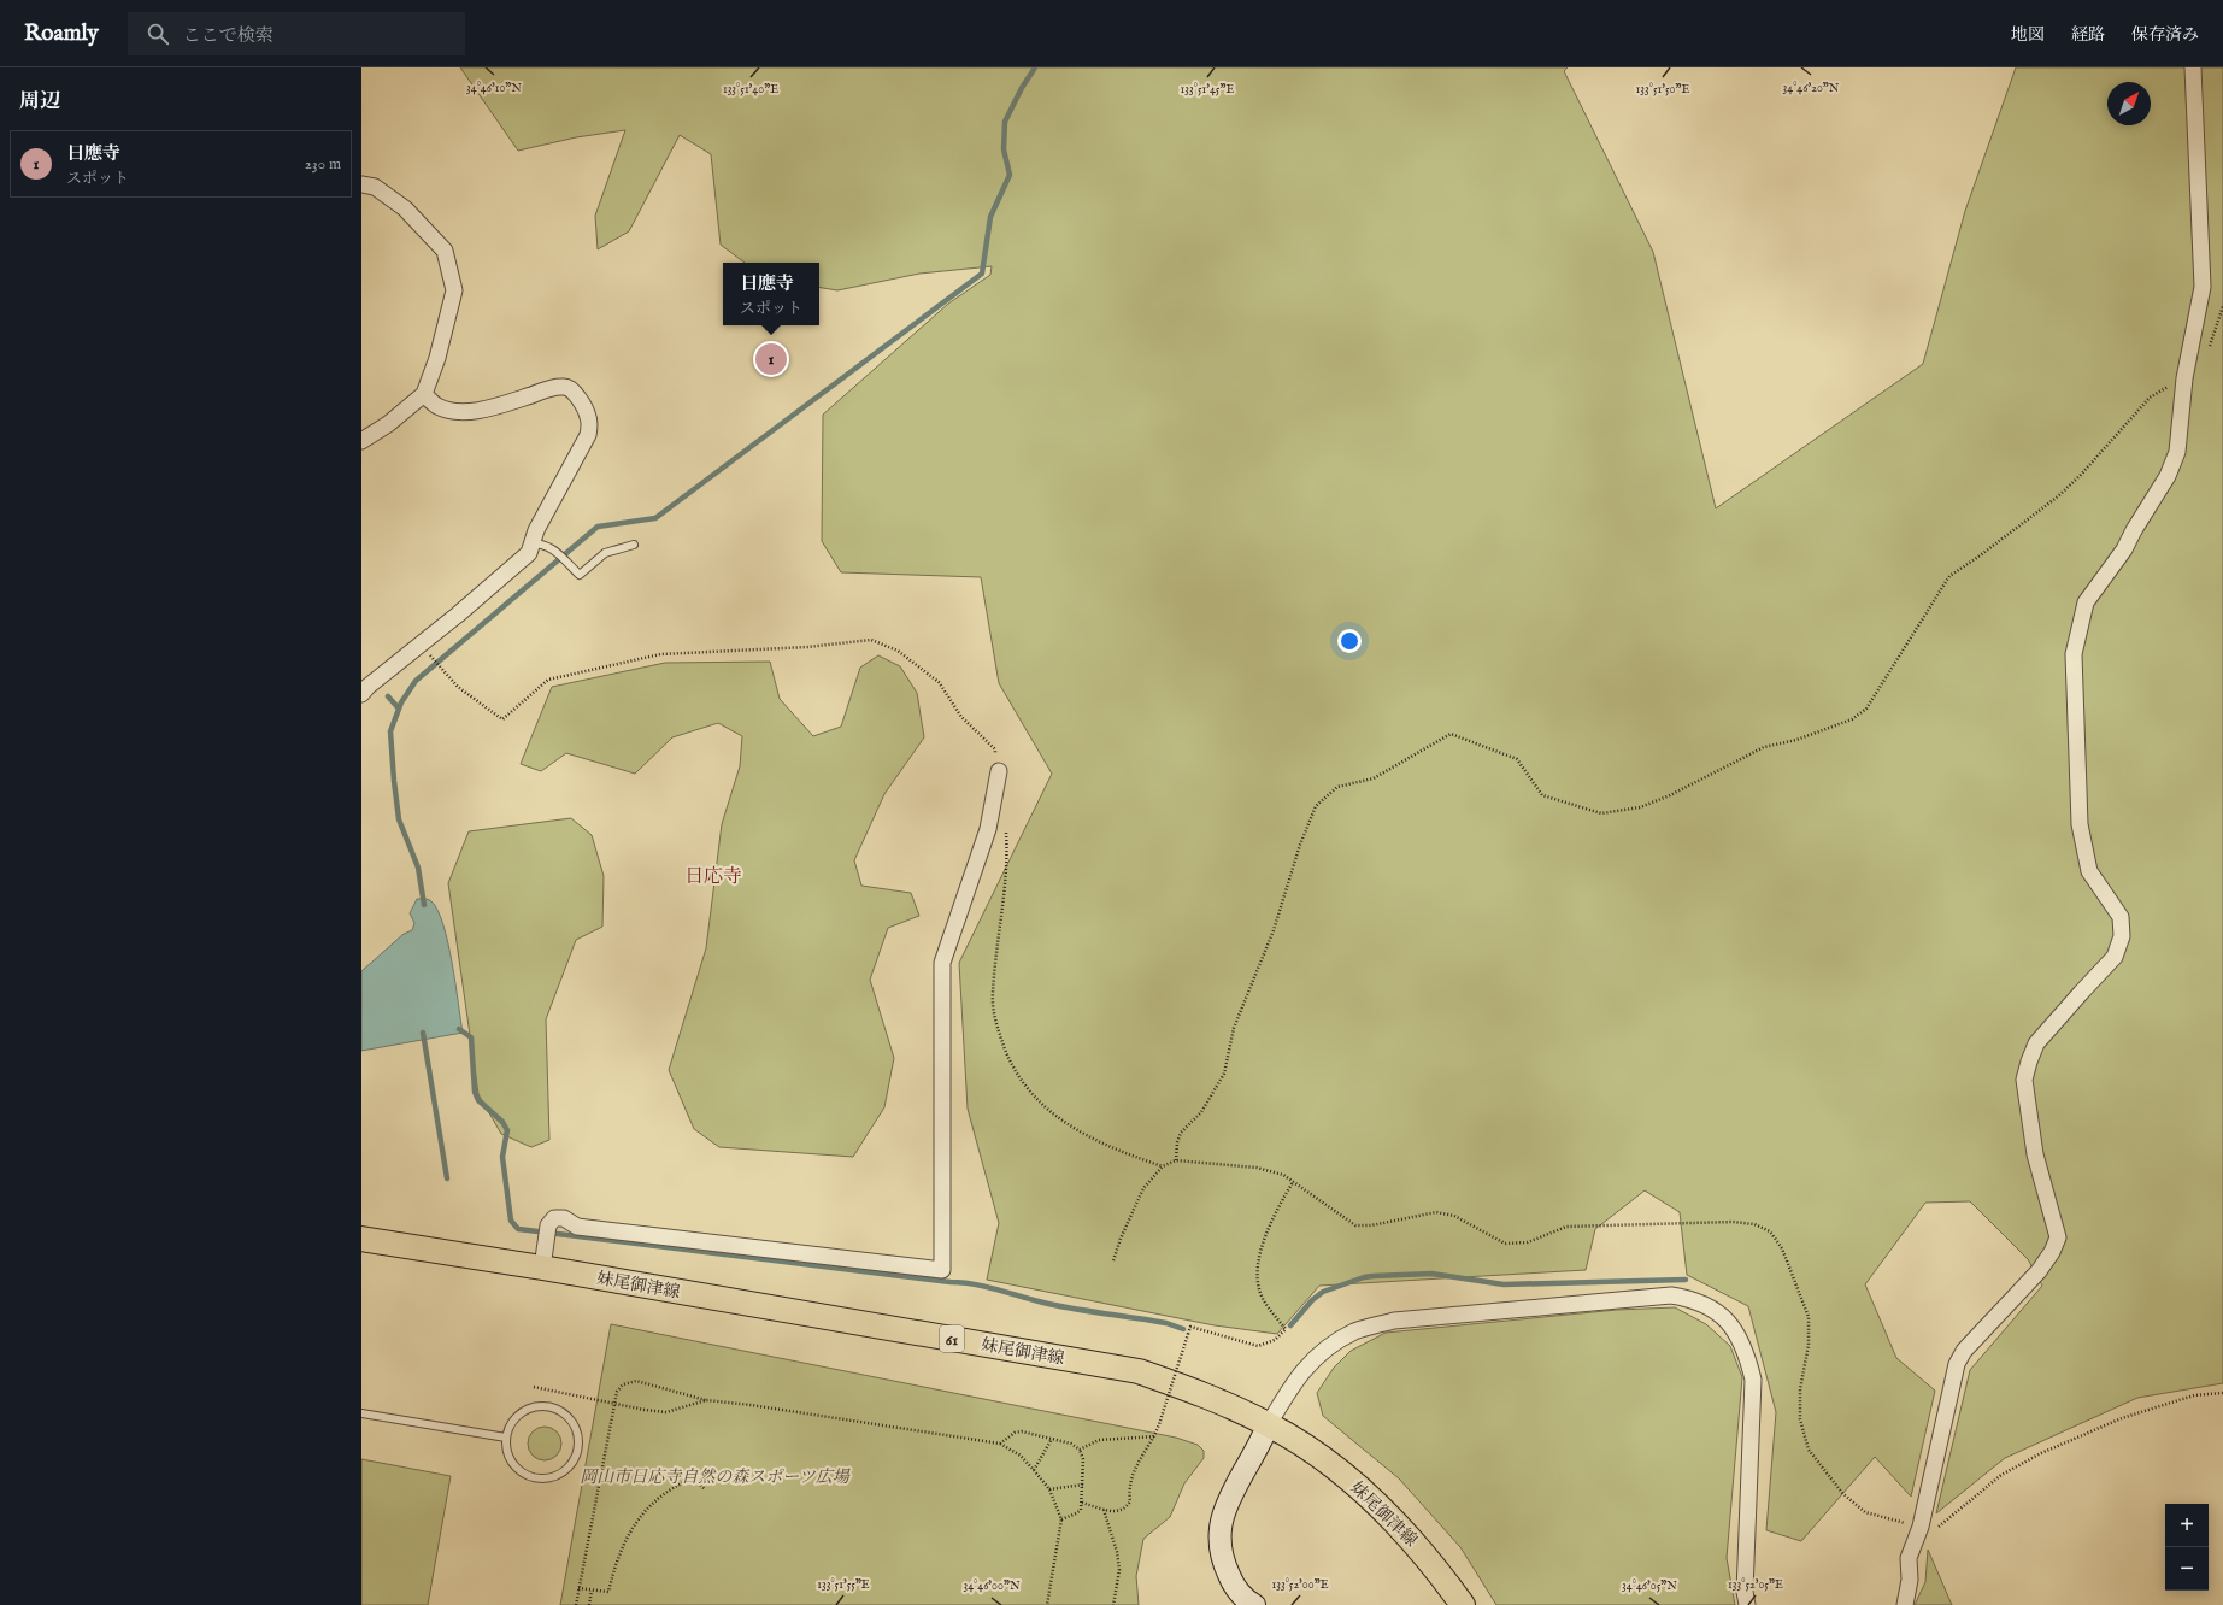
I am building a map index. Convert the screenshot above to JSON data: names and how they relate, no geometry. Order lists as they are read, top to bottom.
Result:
{
  "streets": {
    "main road": ["妹尾御津線", "61"]
  },
  "districts": ["日応寺"],
  "parks": ["岡山市日応寺自然の森スポーツ広場"],
  "north": "top right",
  "page": {
    "header": "Roamly",
    "search": "ここで検索",
    "nav": ["地図", "経路", "保存済み"],
    "heading": "周辺",
    "list": [
      {
        "mark": "1",
        "name": "日應寺",
        "note": "スポット",
        "value": "230 m"
      }
    ],
    "popup": ["日應寺", "スポット"],
    "pins": "1",
    "map_buttons": ["+", "−"]
  },
  "coordinates": [
    "34°46'10\"N",
    "34°46'20\"N",
    "133°51'40\"E",
    "133°51'45\"E",
    "133°51'50\"E",
    "133°51'55\"E",
    "133°52'00\"E",
    "133°52'05\"E",
    "34°46'00\"N",
    "34°46'05\"N"
  ]
}
